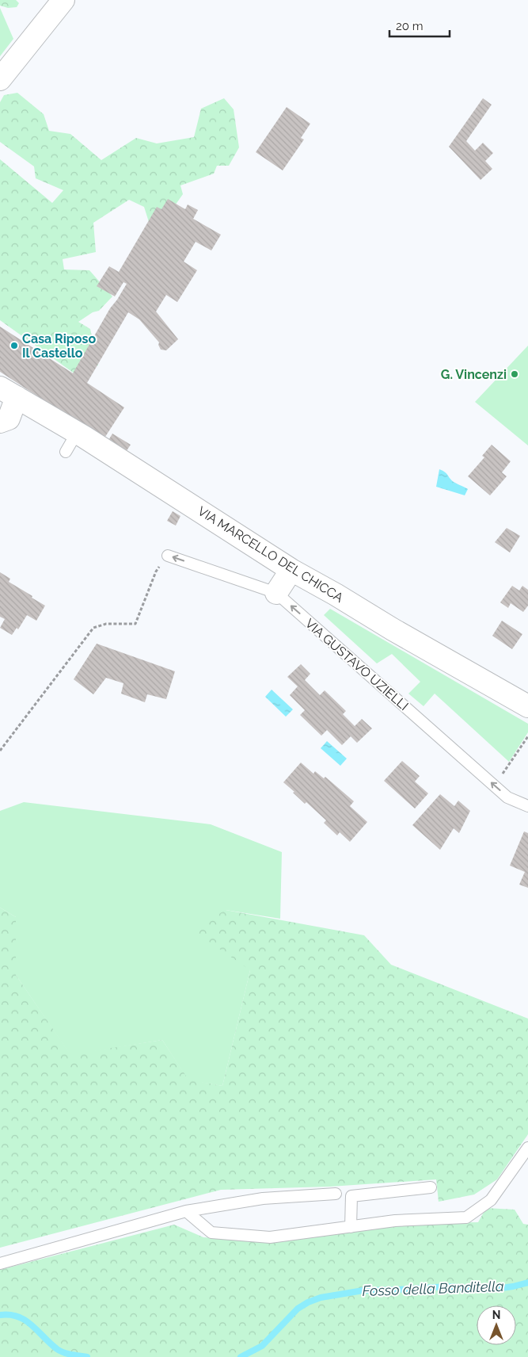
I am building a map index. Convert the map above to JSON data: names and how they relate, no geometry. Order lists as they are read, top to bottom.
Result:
{
  "streets": {
    "street": ["VIA MARCELLO DEL CHICCA"],
    "lane": ["VIA GUSTAVO UZIELLI"]
  },
  "one_way": ["VIA GUSTAVO UZIELLI"],
  "water": ["Fosso della Banditella"],
  "places": ["Casa Riposo Il Castello", "G. Vincenzi"],
  "scale_bar": "20 m",
  "north": "top"
}
